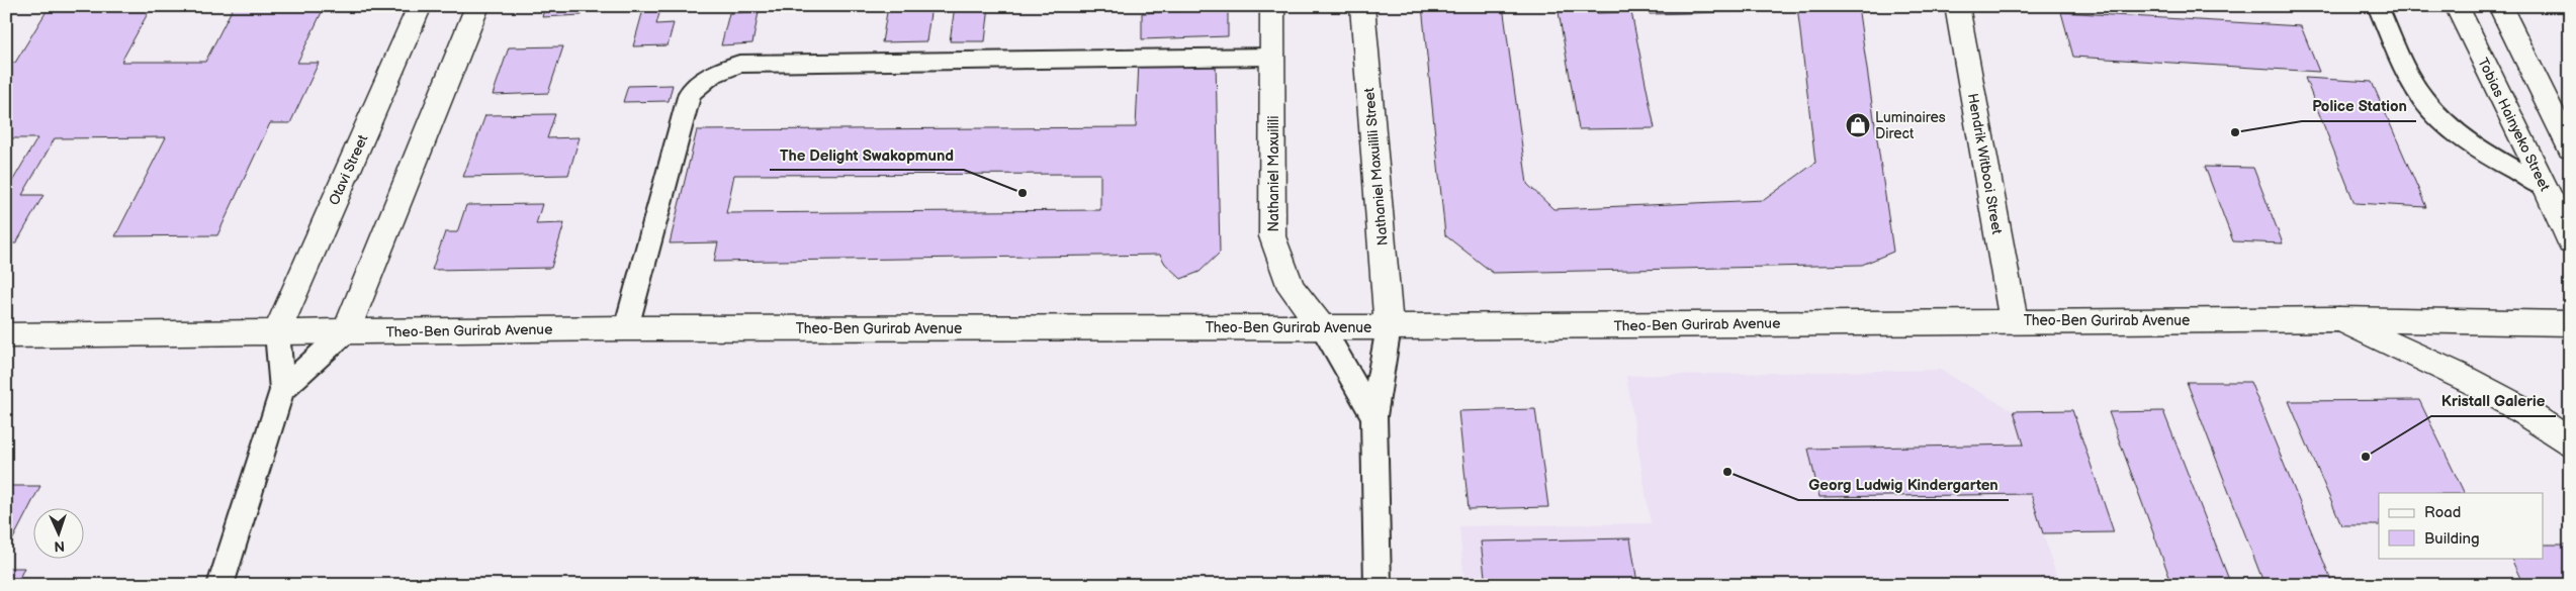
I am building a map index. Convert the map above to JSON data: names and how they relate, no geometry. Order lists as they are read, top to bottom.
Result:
{
  "streets": {
    "street": [
      "Tobias Hainyeko Street",
      "Hendrik Witbooi Street",
      "Nathaniel Maxuilili Street",
      "Otavi Street",
      "Nathaniel Maxuilili",
      "Theo-Ben Gurirab Avenue"
    ]
  },
  "crossings": [
    ["Hendrik Witbooi Street", "Theo-Ben Gurirab Avenue"],
    ["Nathaniel Maxuilili Street", "Theo-Ben Gurirab Avenue"],
    ["Otavi Street", "Theo-Ben Gurirab Avenue"],
    ["Nathaniel Maxuilili", "Theo-Ben Gurirab Avenue"]
  ],
  "places": {
    "shop": ["Luminaires Direct"],
    "other": [
      "Police Station",
      "The Delight Swakopmund",
      "Kristall Galerie",
      "Georg Ludwig Kindergarten"
    ]
  },
  "legend": ["Road", "Building"],
  "north": "bottom"
}
